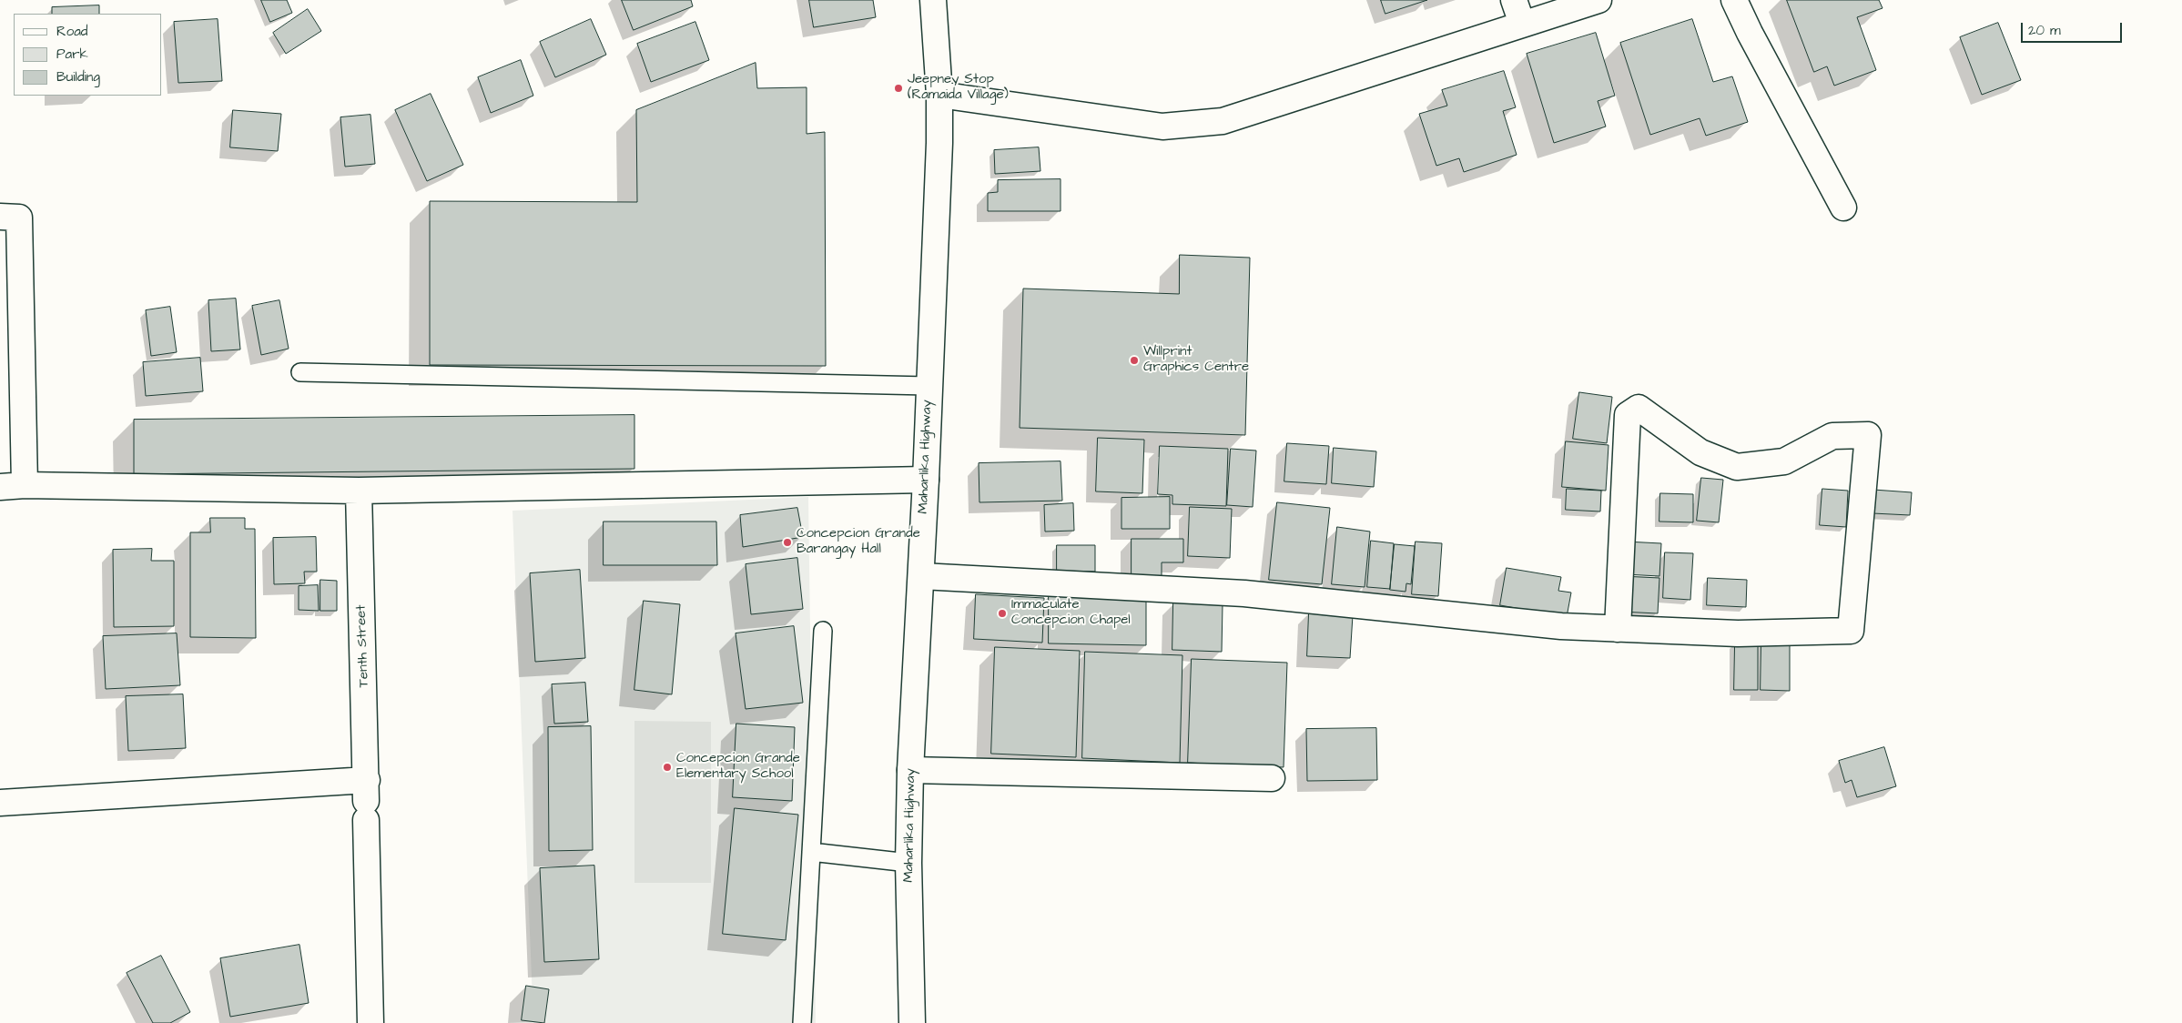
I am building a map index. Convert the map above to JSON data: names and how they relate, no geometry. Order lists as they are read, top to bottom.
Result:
{
  "streets": {
    "street": ["Maharlika Highway", "Tenth Street"]
  },
  "places": [
    "Jeepney Stop (Ramaida Village)",
    "Willprint Graphics Centre",
    "Concepcion Grande Barangay Hall",
    "Immaculate Concepcion Chapel",
    "Concepcion Grande Elementary School"
  ],
  "legend": ["Road", "Park", "Building"],
  "scale_bar": "20 m"
}
